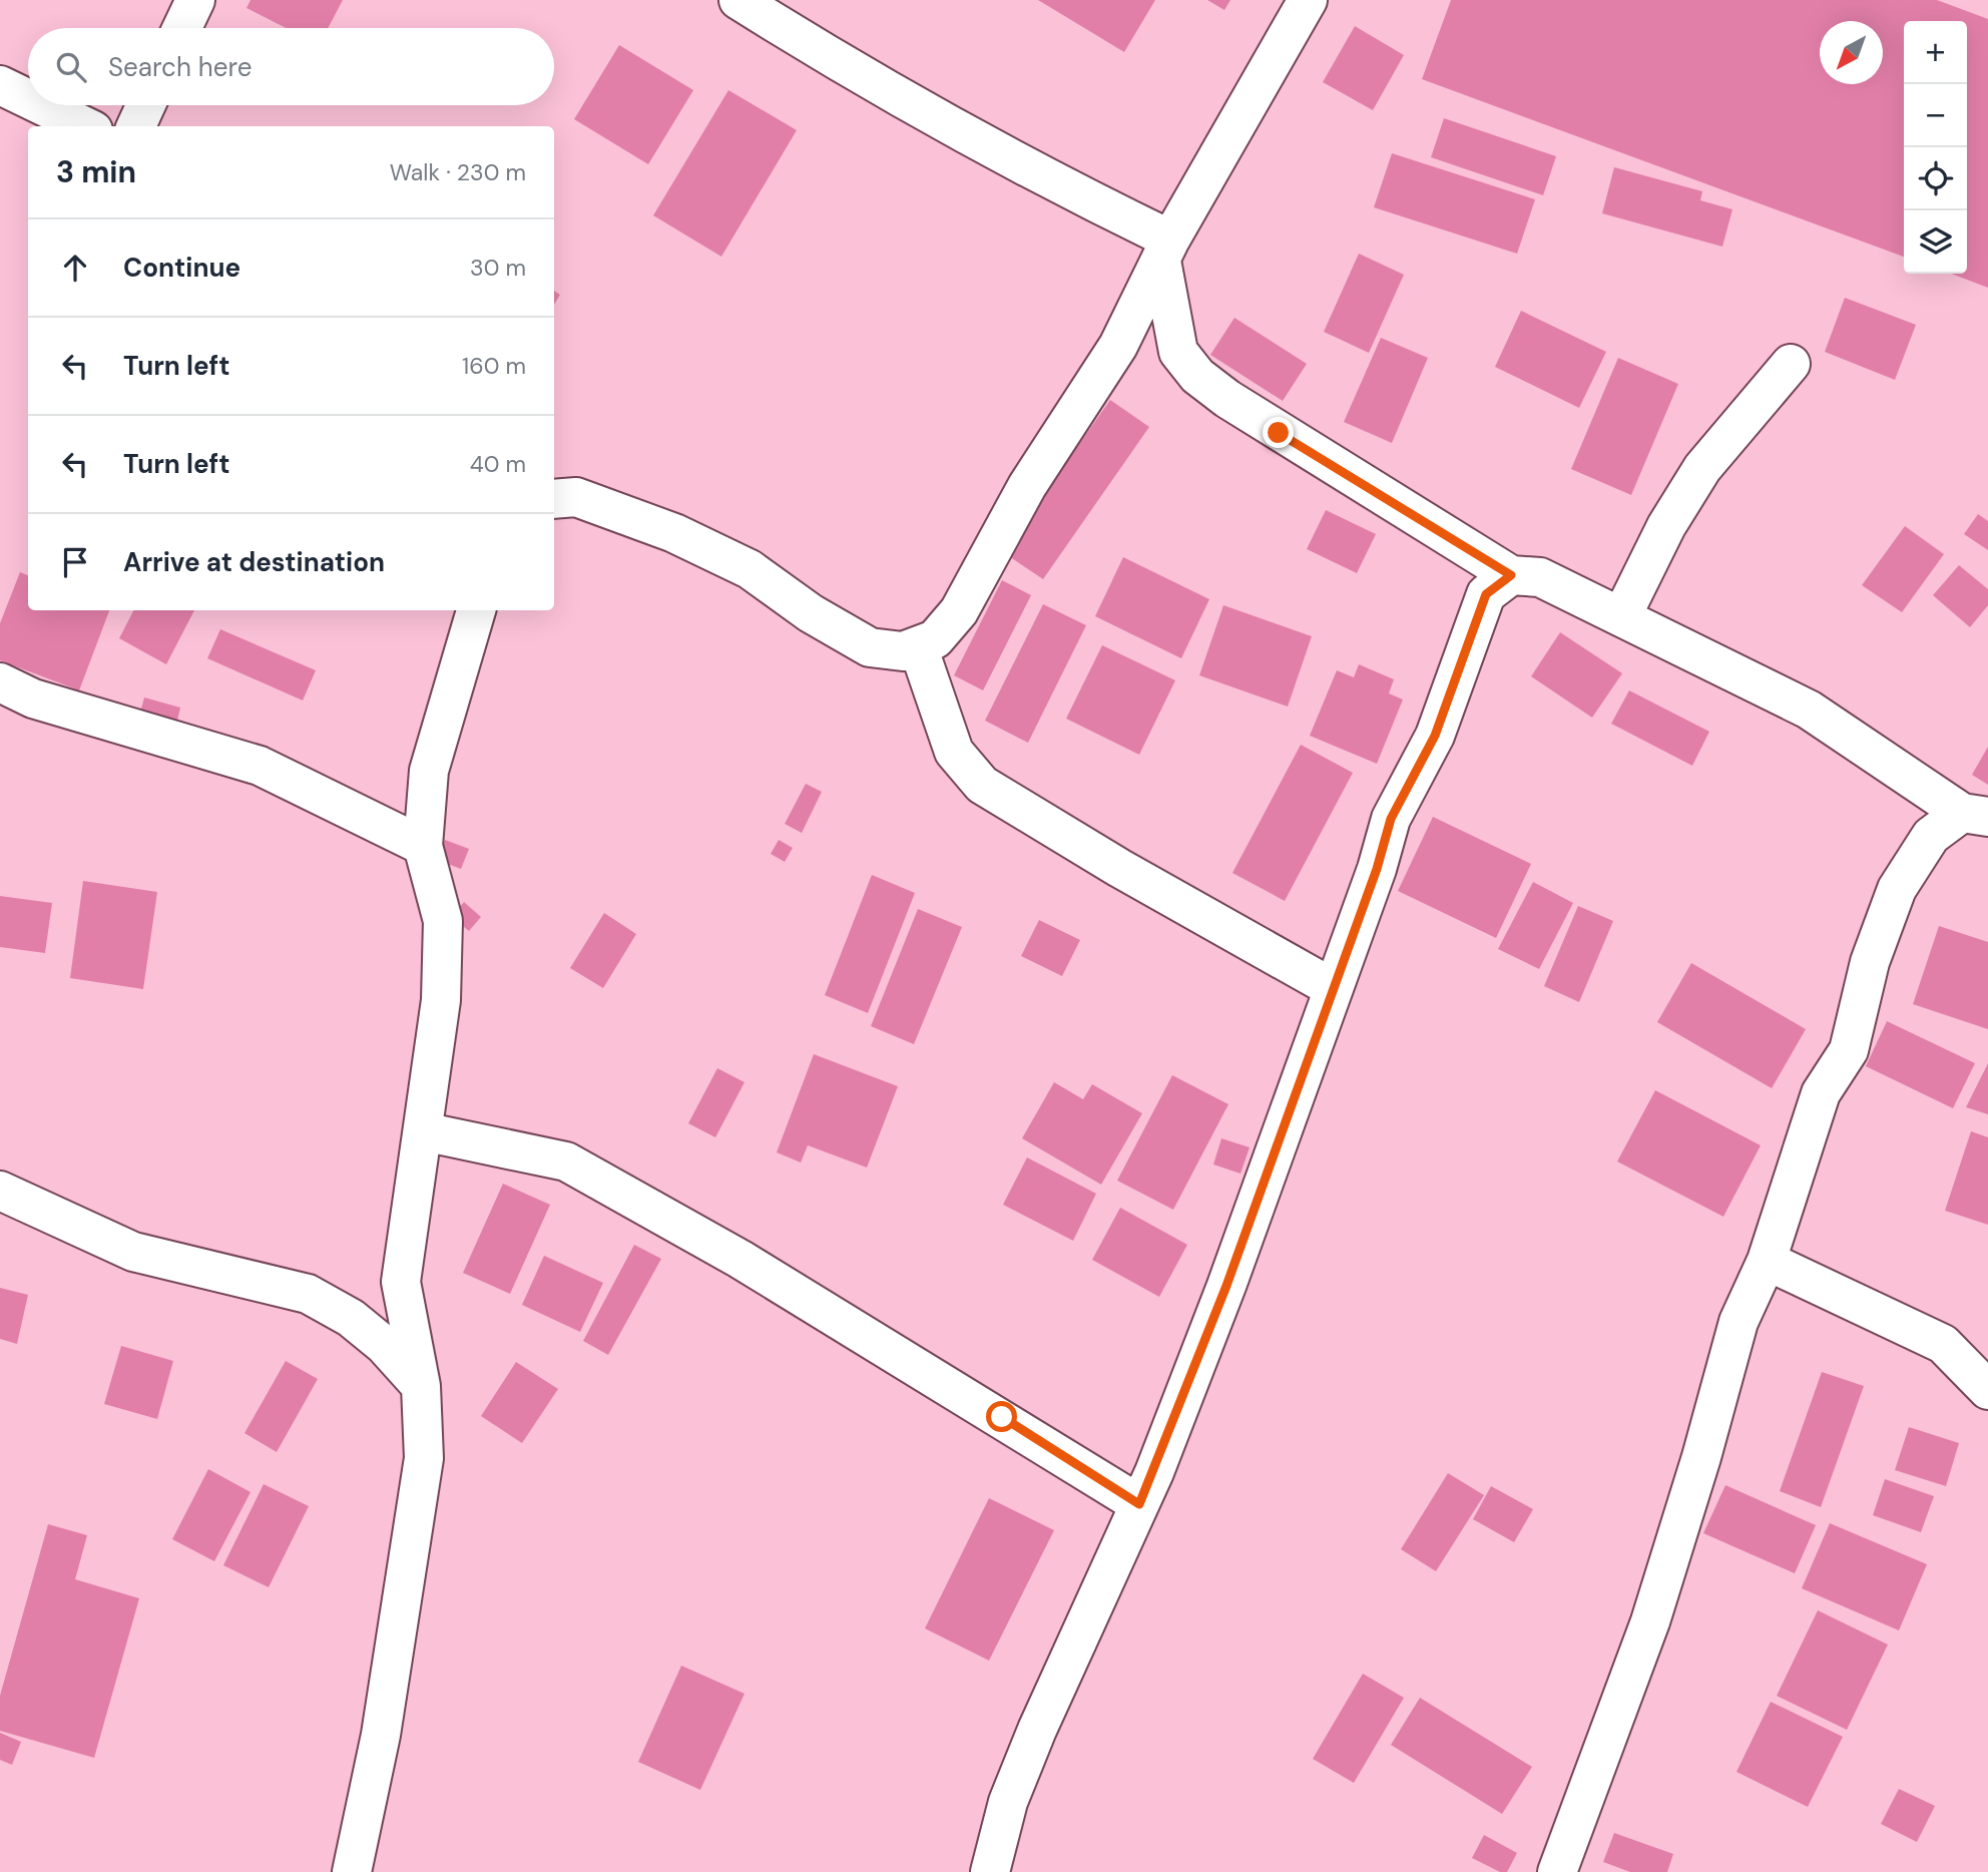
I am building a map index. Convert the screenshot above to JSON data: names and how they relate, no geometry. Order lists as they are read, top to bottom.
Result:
{
  "north": "bottom left",
  "page": {
    "map_buttons": ["+", "−"],
    "search": "Search here",
    "heading": ["3 min", "Walk · 230 m"],
    "list": [
      ["Continue", "30 m"],
      ["Turn left", "160 m"],
      ["Turn left", "40 m"],
      "Arrive at destination"
    ]
  }
}
